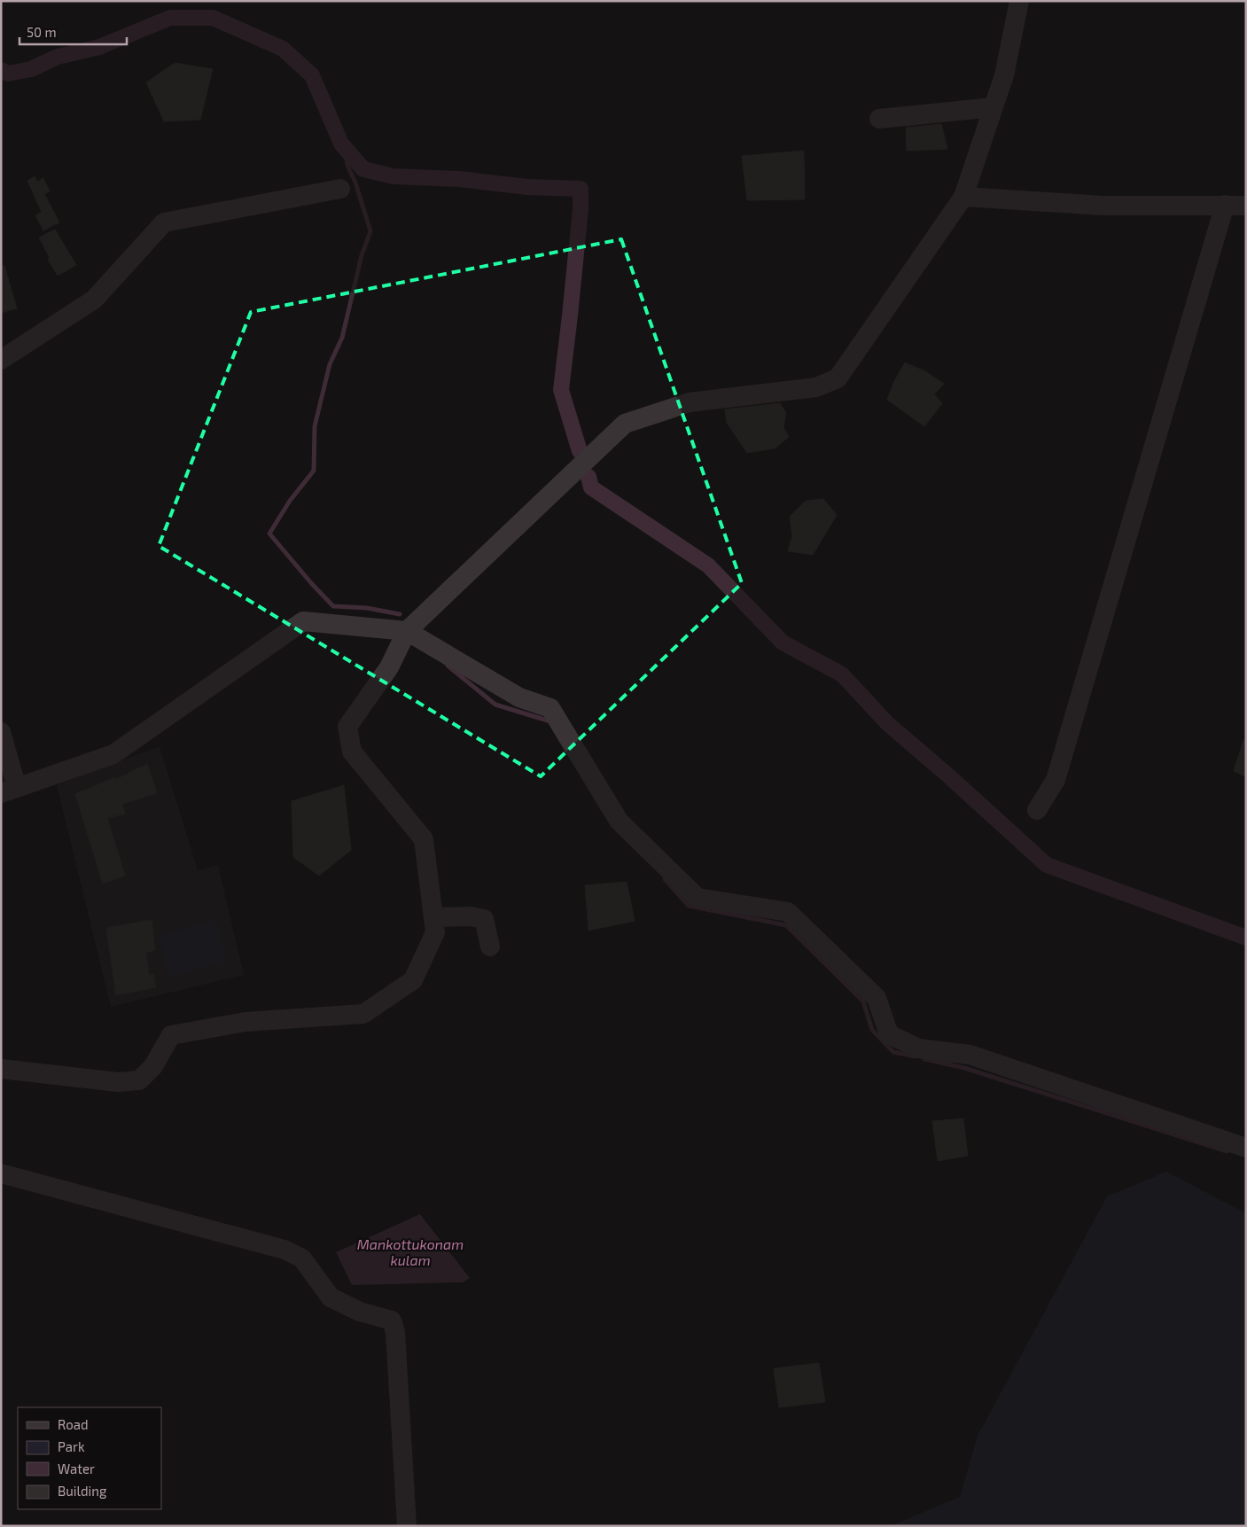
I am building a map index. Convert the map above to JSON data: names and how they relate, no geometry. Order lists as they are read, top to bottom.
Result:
{
  "water": ["Mankottukonam kulam"],
  "legend": [
    "Road",
    "Park",
    "Water",
    "Building"
  ],
  "scale_bar": "50 m"
}
